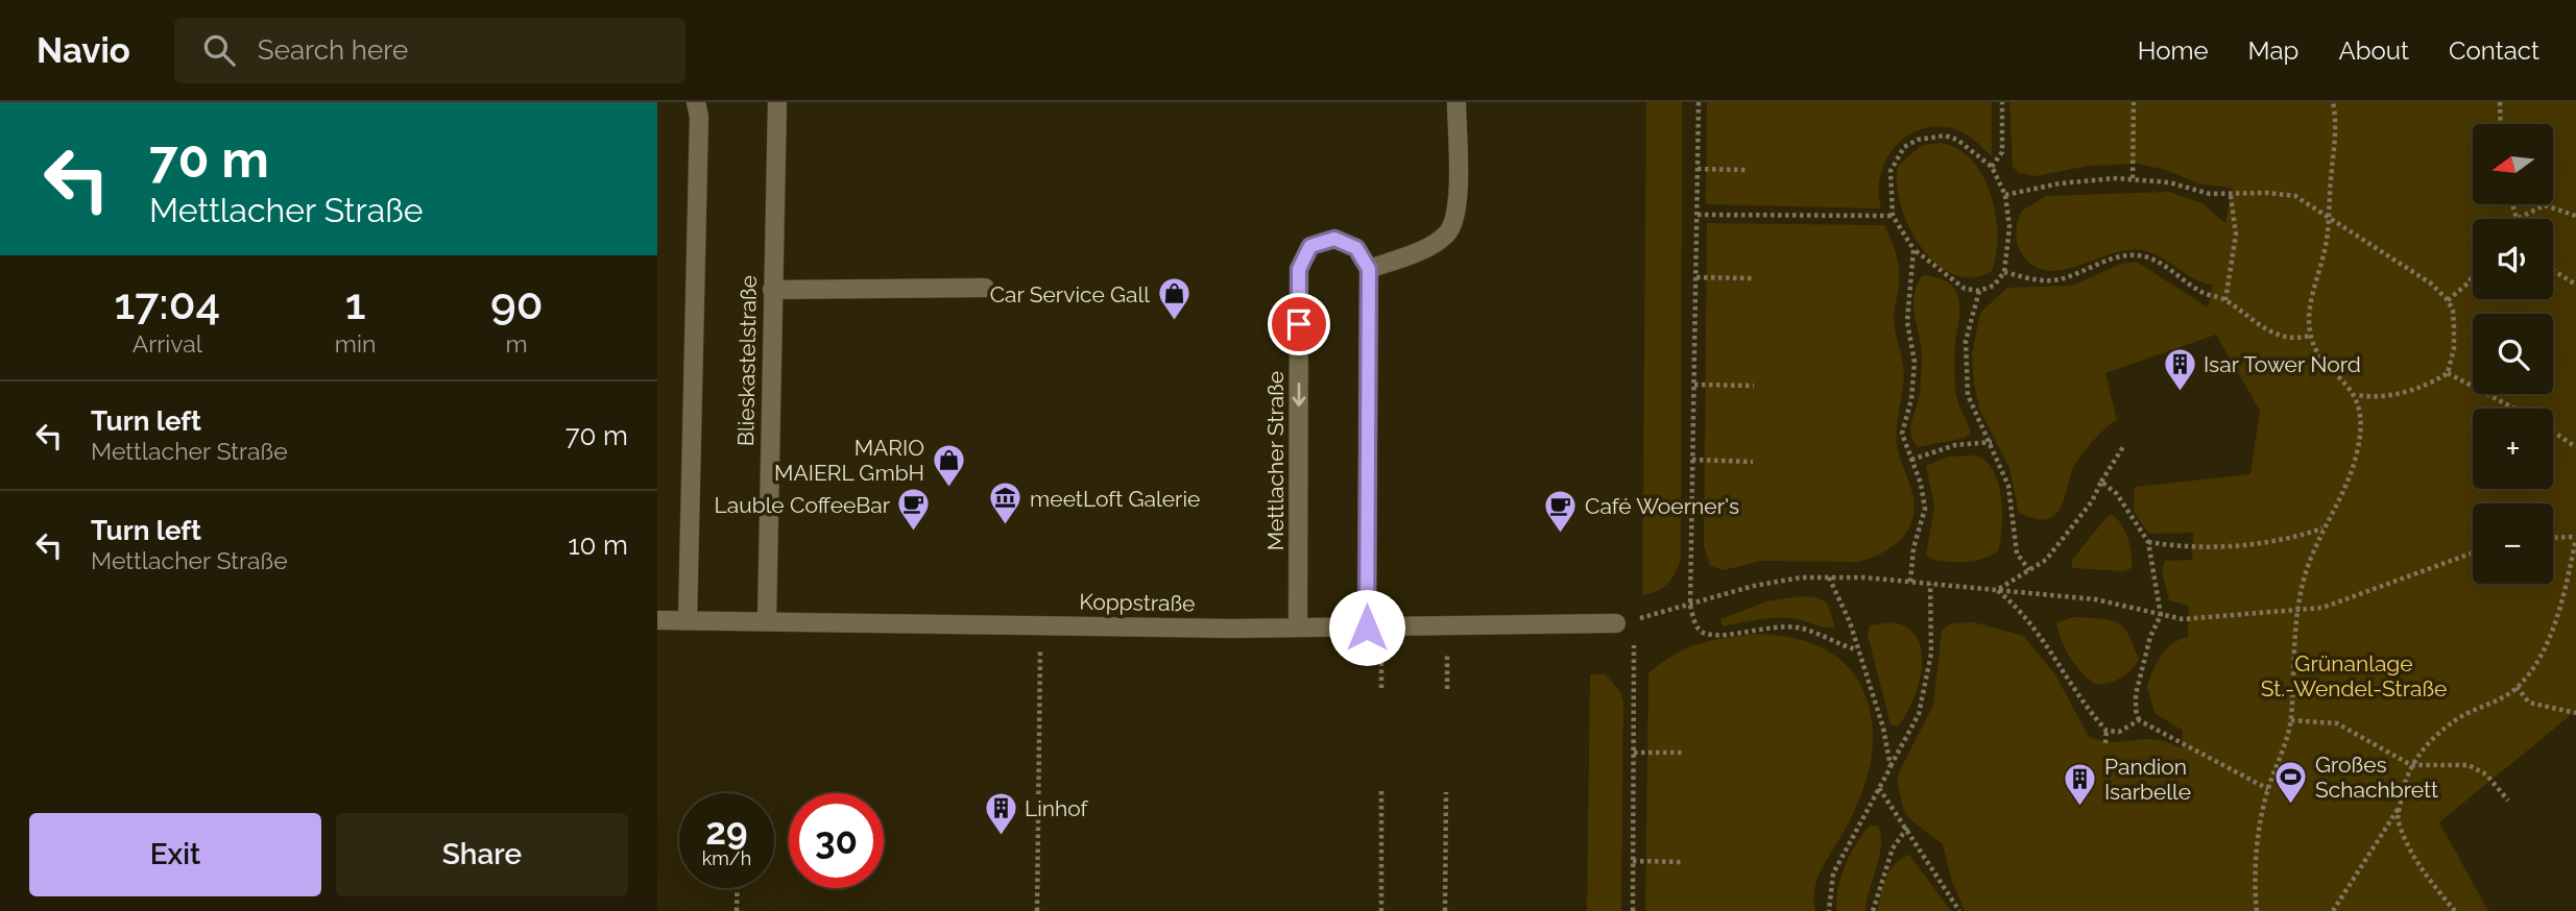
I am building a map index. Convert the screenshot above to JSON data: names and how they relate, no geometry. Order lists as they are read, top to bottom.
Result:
{
  "streets": {
    "street": ["Blieskastelstraße", "Mettlacher Straße", "Koppstraße"]
  },
  "crossings": [
    ["Blieskastelstraße", "Koppstraße"],
    ["Mettlacher Straße", "Koppstraße"]
  ],
  "parks": ["Grünanlage St.-Wendel-Straße"],
  "places": {
    "shop": ["Car Service Gall", "MARIO MAIERL GmbH"],
    "building": ["Isar Tower Nord", "Pandion Isarbelle", "Linhof"],
    "museum": ["meetLoft Galerie"],
    "cafe": ["Lauble CoffeeBar", "Café Woerner's"],
    "sports": ["Großes Schachbrett"]
  },
  "north": "left",
  "page": {
    "header": "Navio",
    "search": "Search here",
    "nav": [
      "Home",
      "Map",
      "About",
      "Contact"
    ],
    "turn": ["70 m", "Mettlacher Straße"],
    "map_buttons": ["+", "−"],
    "eta": [
      "17:04",
      "Arrival",
      "1",
      "min",
      "90",
      "m"
    ],
    "list": [
      {
        "name": "Turn left",
        "note": "Mettlacher Straße",
        "value": "70 m"
      },
      {
        "name": "Turn left",
        "note": "Mettlacher Straße",
        "value": "10 m"
      }
    ],
    "speed": "29 km/h",
    "limit": "30",
    "buttons": ["Exit", "Share"]
  }
}
